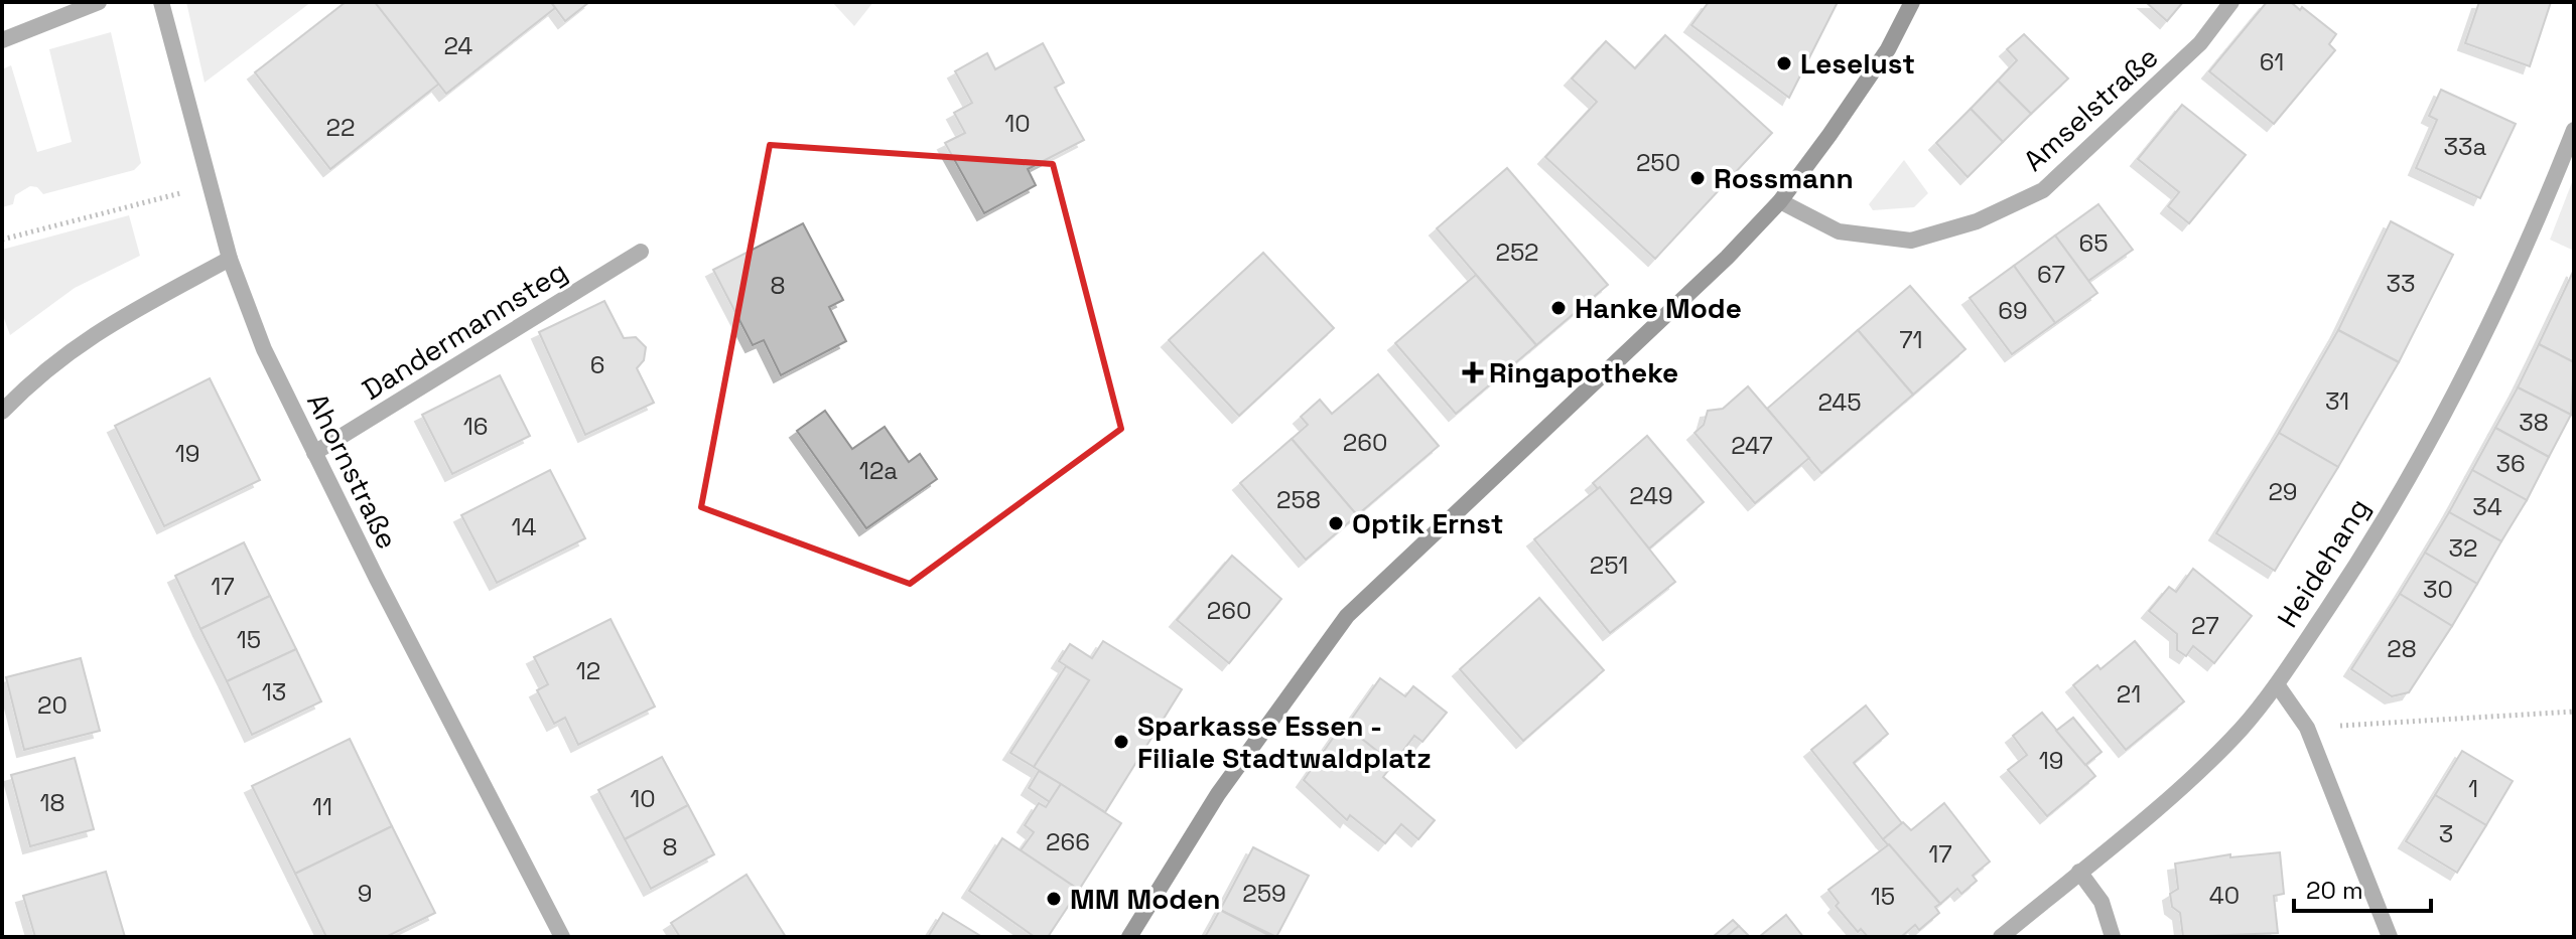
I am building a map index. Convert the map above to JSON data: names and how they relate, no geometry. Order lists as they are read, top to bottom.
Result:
{
  "streets": {
    "street": [
      "Amselstraße",
      "Dandermannsteg",
      "Ahornstraße",
      "Heidehang"
    ]
  },
  "crossings": [
    ["Dandermannsteg", "Ahornstraße"]
  ],
  "places": {
    "other": [
      "Leselust",
      "Rossmann",
      "Hanke Mode",
      "Optik Ernst",
      "Sparkasse Essen - Filiale Stadtwaldplatz",
      "MM Moden"
    ],
    "health": ["Ringapotheke"]
  },
  "house_numbers": [
    "24",
    "61",
    "10",
    "22",
    "33a",
    "250",
    "65",
    "252",
    "67",
    "33",
    "8",
    "69",
    "71",
    "6",
    "31",
    "245",
    "38",
    "16",
    "260",
    "247",
    "19",
    "36",
    "12a",
    "29",
    "249",
    "258",
    "34",
    "14",
    "32",
    "251",
    "17",
    "30",
    "260",
    "27",
    "15",
    "28",
    "12",
    "13",
    "21",
    "20",
    "19",
    "1",
    "10",
    "18",
    "11",
    "3",
    "266",
    "8",
    "17",
    "9",
    "259",
    "40",
    "15"
  ],
  "scale_bar": "20 m"
}
